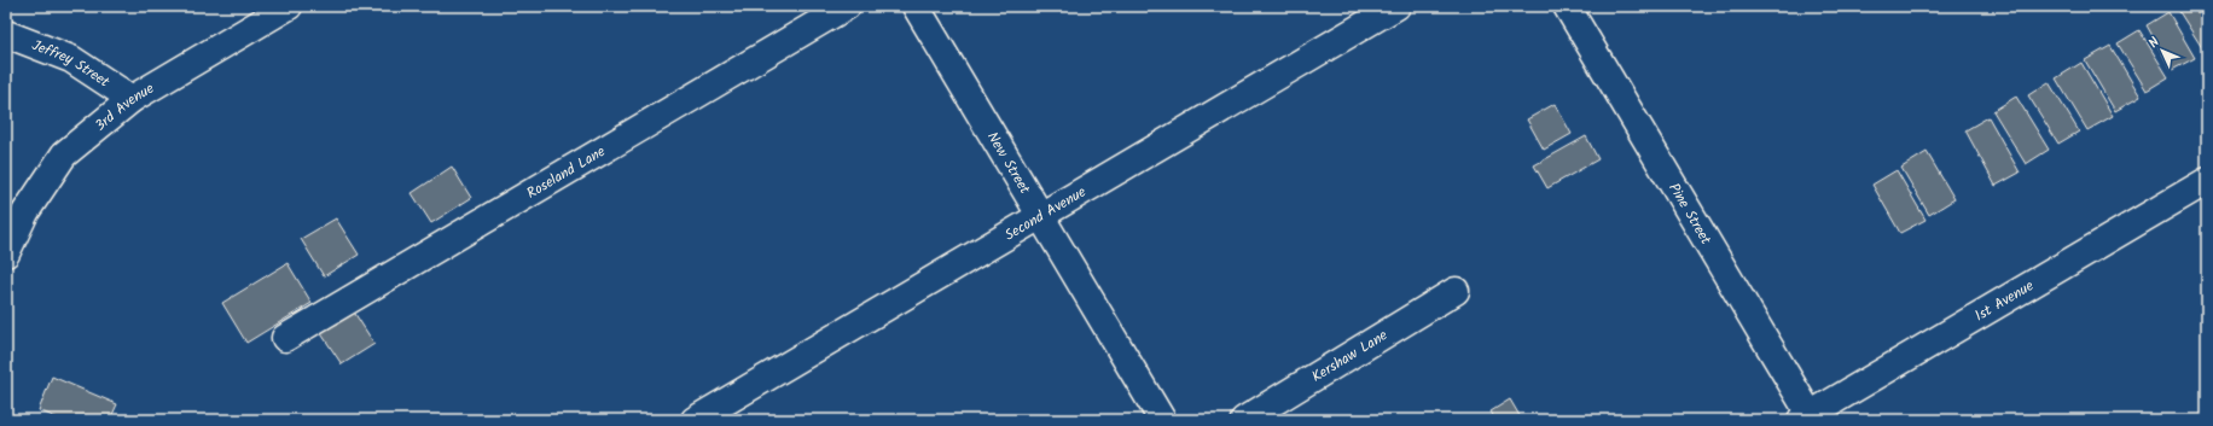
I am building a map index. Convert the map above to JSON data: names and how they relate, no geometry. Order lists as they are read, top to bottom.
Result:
{
  "streets": {
    "street": [
      "Jeffrey Street",
      "3rd Avenue",
      "New Street",
      "Roseland Lane",
      "Second Avenue",
      "Pine Street",
      "1st Avenue",
      "Kershaw Lane"
    ]
  },
  "crossings": [
    ["Jeffrey Street", "3rd Avenue"],
    ["New Street", "Second Avenue"],
    ["Pine Street", "1st Avenue"]
  ],
  "north": "top left"
}
